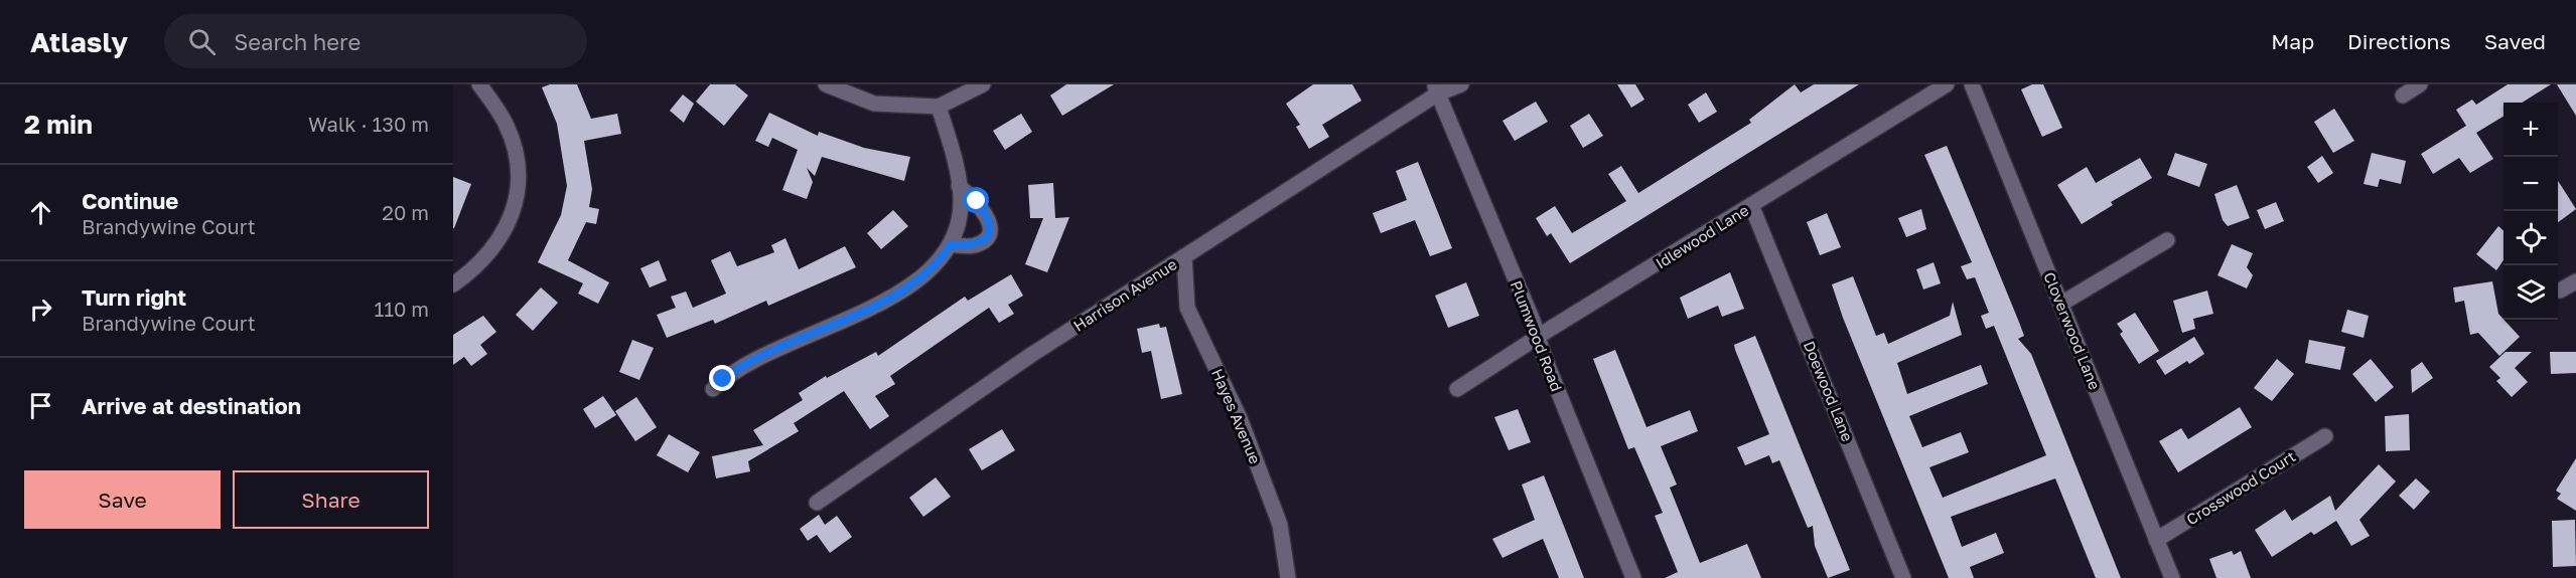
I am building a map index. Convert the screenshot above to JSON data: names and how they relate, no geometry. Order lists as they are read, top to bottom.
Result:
{
  "streets": {
    "street": [
      "Idlewood Lane",
      "Harrison Avenue",
      "Cloverwood Lane",
      "Plumwood Road",
      "Doewood Lane",
      "Hayes Avenue",
      "Crosswood Court"
    ]
  },
  "crossings": [
    ["Idlewood Lane", "Plumwood Road"],
    ["Idlewood Lane", "Doewood Lane"],
    ["Harrison Avenue", "Plumwood Road"],
    ["Harrison Avenue", "Hayes Avenue"],
    ["Cloverwood Lane", "Crosswood Court"]
  ],
  "page": {
    "header": "Atlasly",
    "search": "Search here",
    "nav": ["Map", "Directions", "Saved"],
    "heading": ["2 min", "Walk · 130 m"],
    "map_buttons": ["+", "−"],
    "list": [
      ["Continue", "Brandywine Court", "20 m"],
      ["Turn right", "Brandywine Court", "110 m"],
      "Arrive at destination"
    ],
    "buttons": ["Save", "Share"]
  }
}
